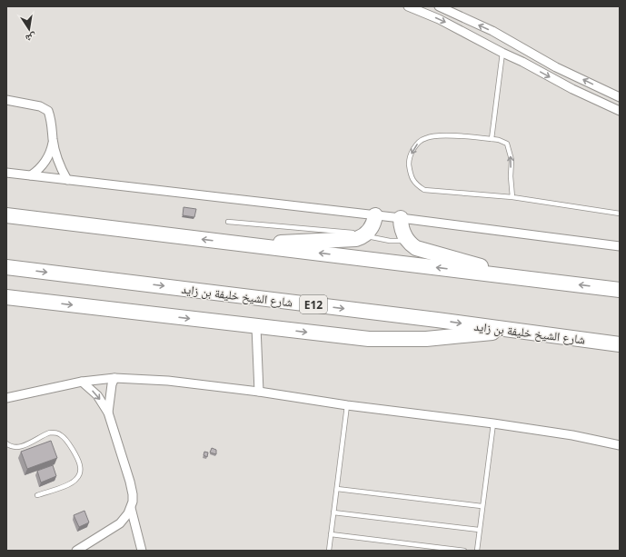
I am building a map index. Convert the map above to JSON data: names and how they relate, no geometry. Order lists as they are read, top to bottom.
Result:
{
  "streets": {
    "highway": ["شارع الشيخ خليفة بن زايد", "E12"]
  },
  "north": "bottom"
}
